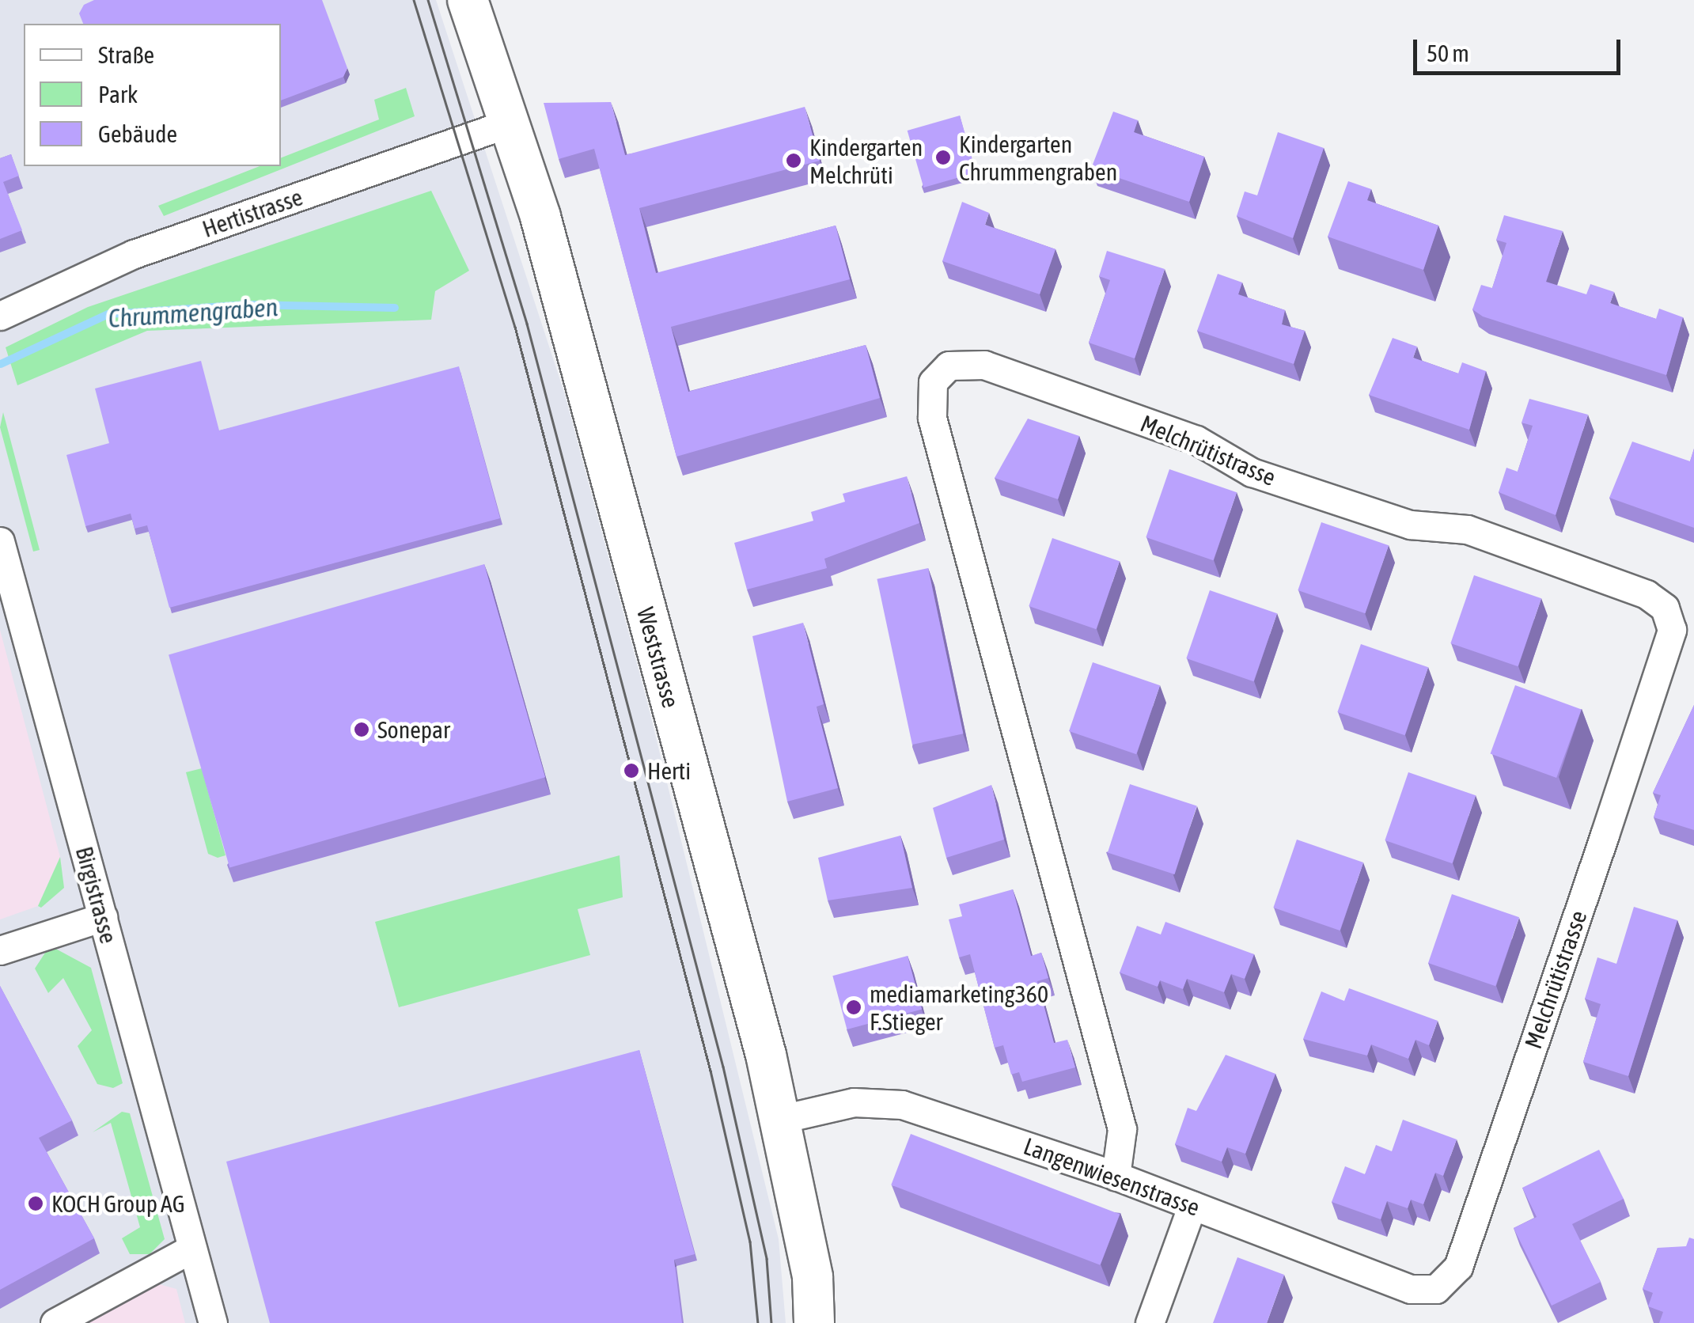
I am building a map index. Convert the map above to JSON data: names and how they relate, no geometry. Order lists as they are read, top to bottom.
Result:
{
  "streets": {
    "main road": ["Weststrasse"],
    "street": [
      "Hertistrasse",
      "Melchrütistrasse",
      "Birgistrasse",
      "Langenwiesenstrasse"
    ]
  },
  "crossings": [
    ["Hertistrasse", "Weststrasse"],
    ["Melchrütistrasse", "Langenwiesenstrasse"],
    ["Weststrasse", "Langenwiesenstrasse"]
  ],
  "water": ["Chrummengraben"],
  "places": [
    "Kindergarten Chrummengraben",
    "Kindergarten Melchrüti",
    "Sonepar",
    "Herti",
    "mediamarketing360 F.Stieger",
    "KOCH Group AG"
  ],
  "legend": ["Straße", "Park", "Gebäude"],
  "scale_bar": "50 m"
}
